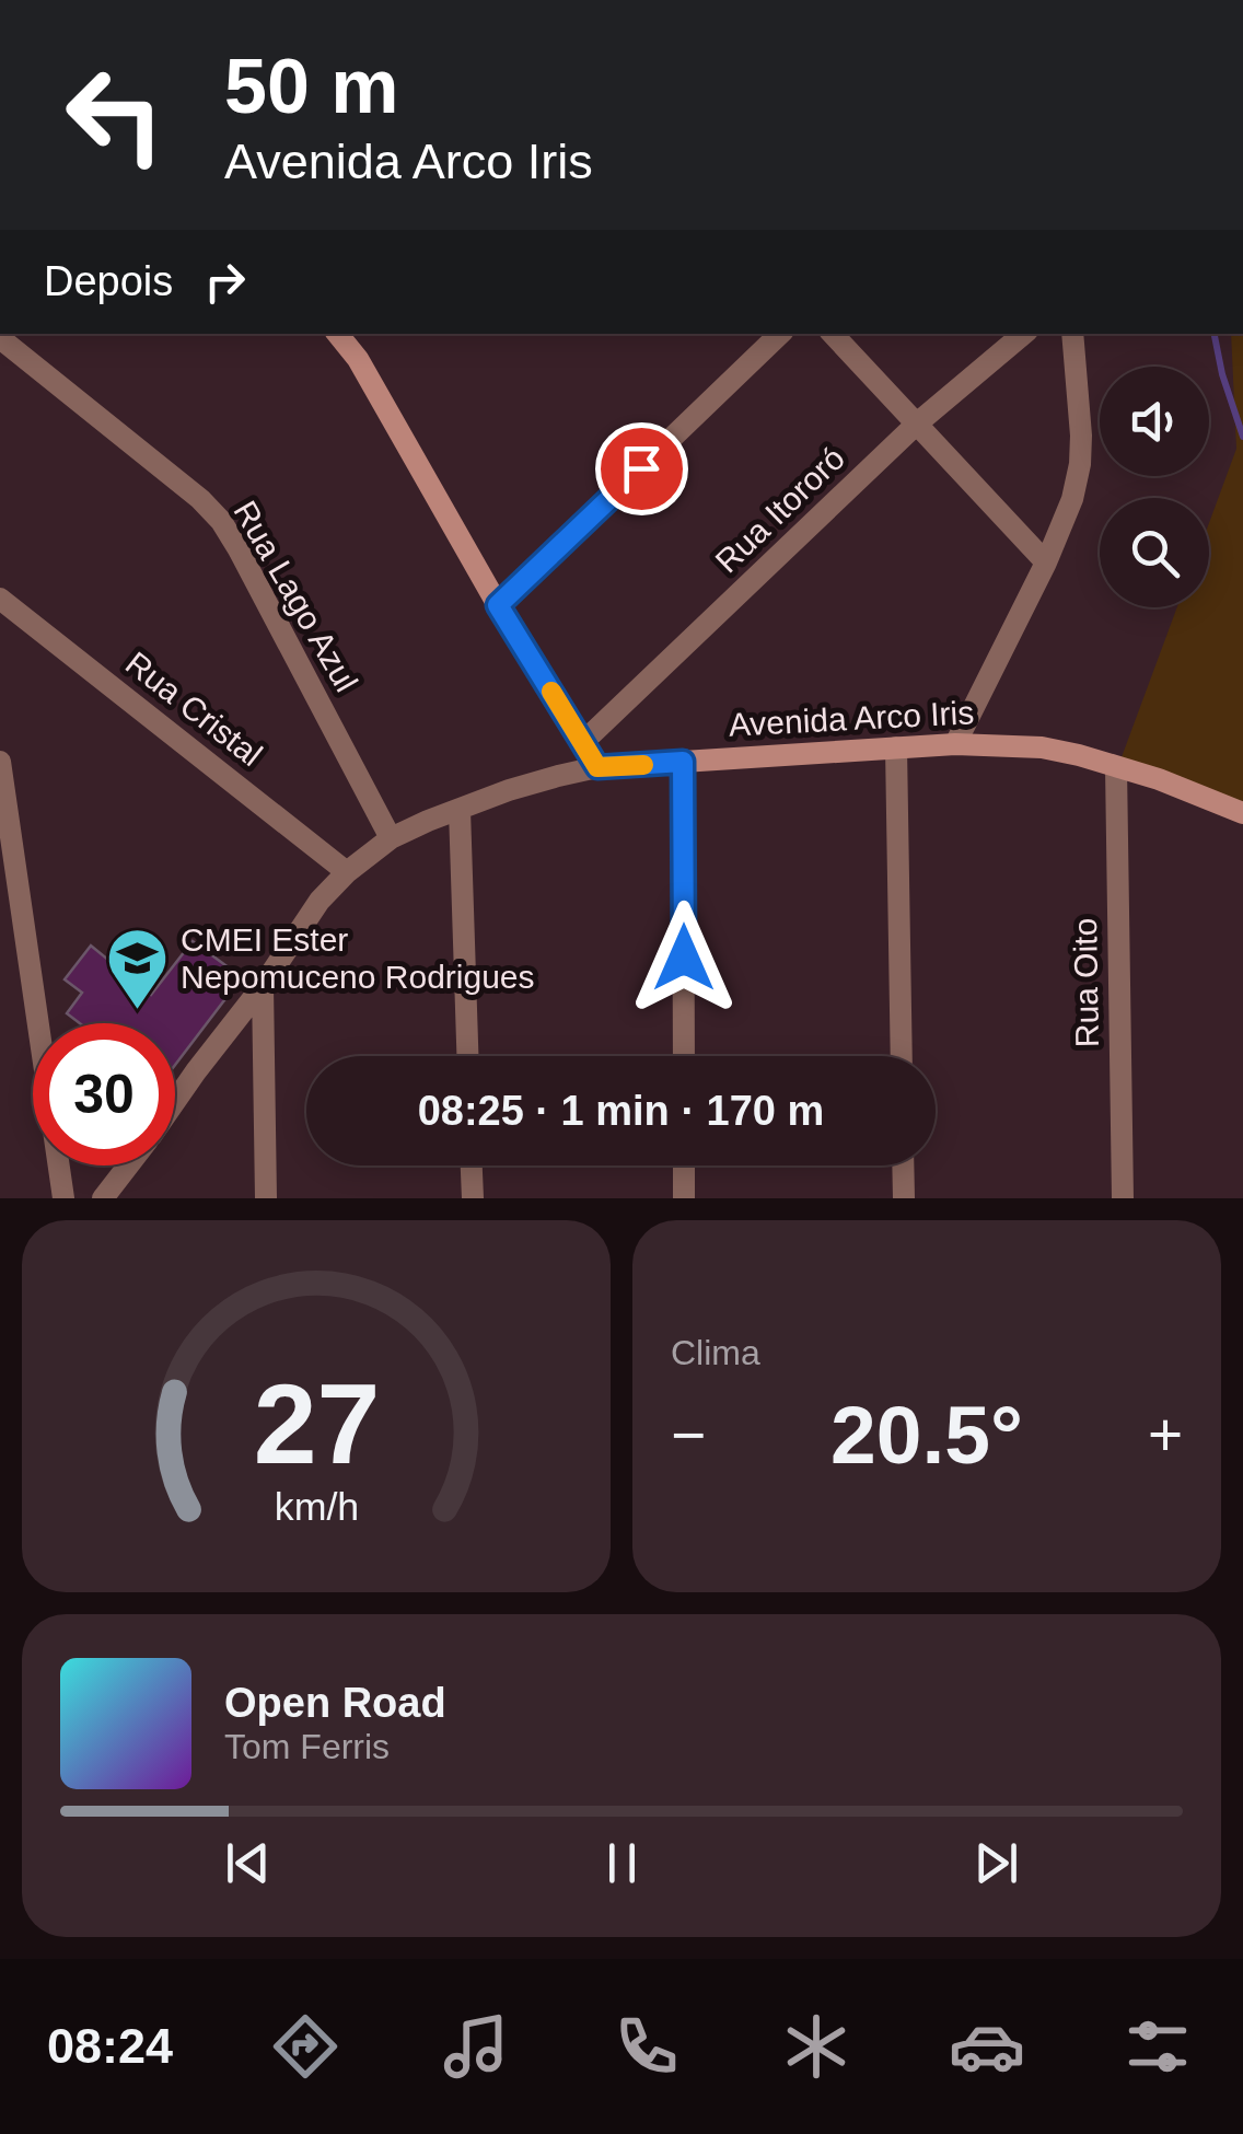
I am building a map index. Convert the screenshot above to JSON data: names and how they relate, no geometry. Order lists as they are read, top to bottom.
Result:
{
  "streets": {
    "street": [
      "Rua Itororó",
      "Rua Lago Azul",
      "Rua Cristal",
      "Avenida Arco Iris",
      "Rua Oito"
    ]
  },
  "crossings": [
    ["Rua Lago Azul", "Avenida Arco Iris"],
    ["Rua Cristal", "Avenida Arco Iris"],
    ["Avenida Arco Iris", "Rua Oito"]
  ],
  "places": {
    "school or university": ["CMEI Ester Nepomuceno Rodrigues"]
  },
  "page": {
    "turn": ["50 m", "Avenida Arco Iris"],
    "then": "Depois",
    "limit": "30",
    "trip": "08:25 · 1 min · 170 m",
    "tile": "Clima",
    "heat": ["−", "20.5°", "+"],
    "song": ["Open Road", "Tom Ferris"],
    "tabs": "08:24",
    "gauge": ["27", "km/h"]
  }
}
